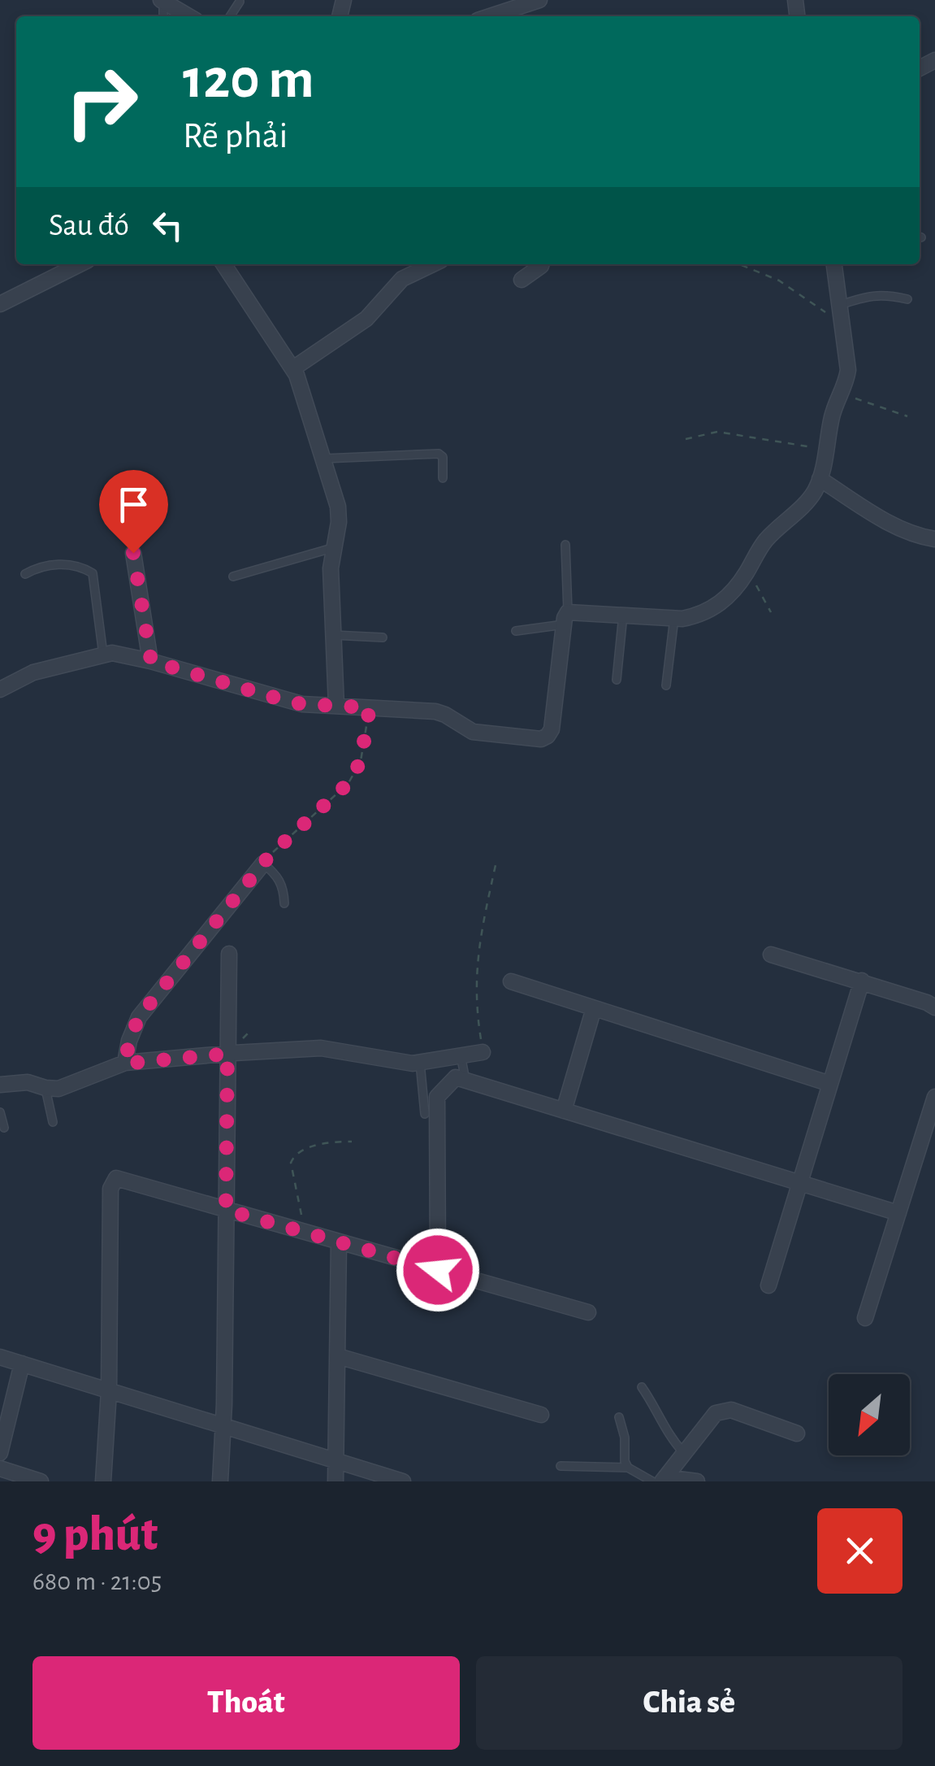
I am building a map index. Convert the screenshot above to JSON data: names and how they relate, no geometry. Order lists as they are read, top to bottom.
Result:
{
  "north": "bottom left",
  "page": {
    "turn": ["120 m", "Rẽ phải"],
    "then": "Sau đó",
    "heading": ["9 phút", "680 m · 21:05"],
    "buttons": ["Thoát", "Chia sẻ"]
  }
}
